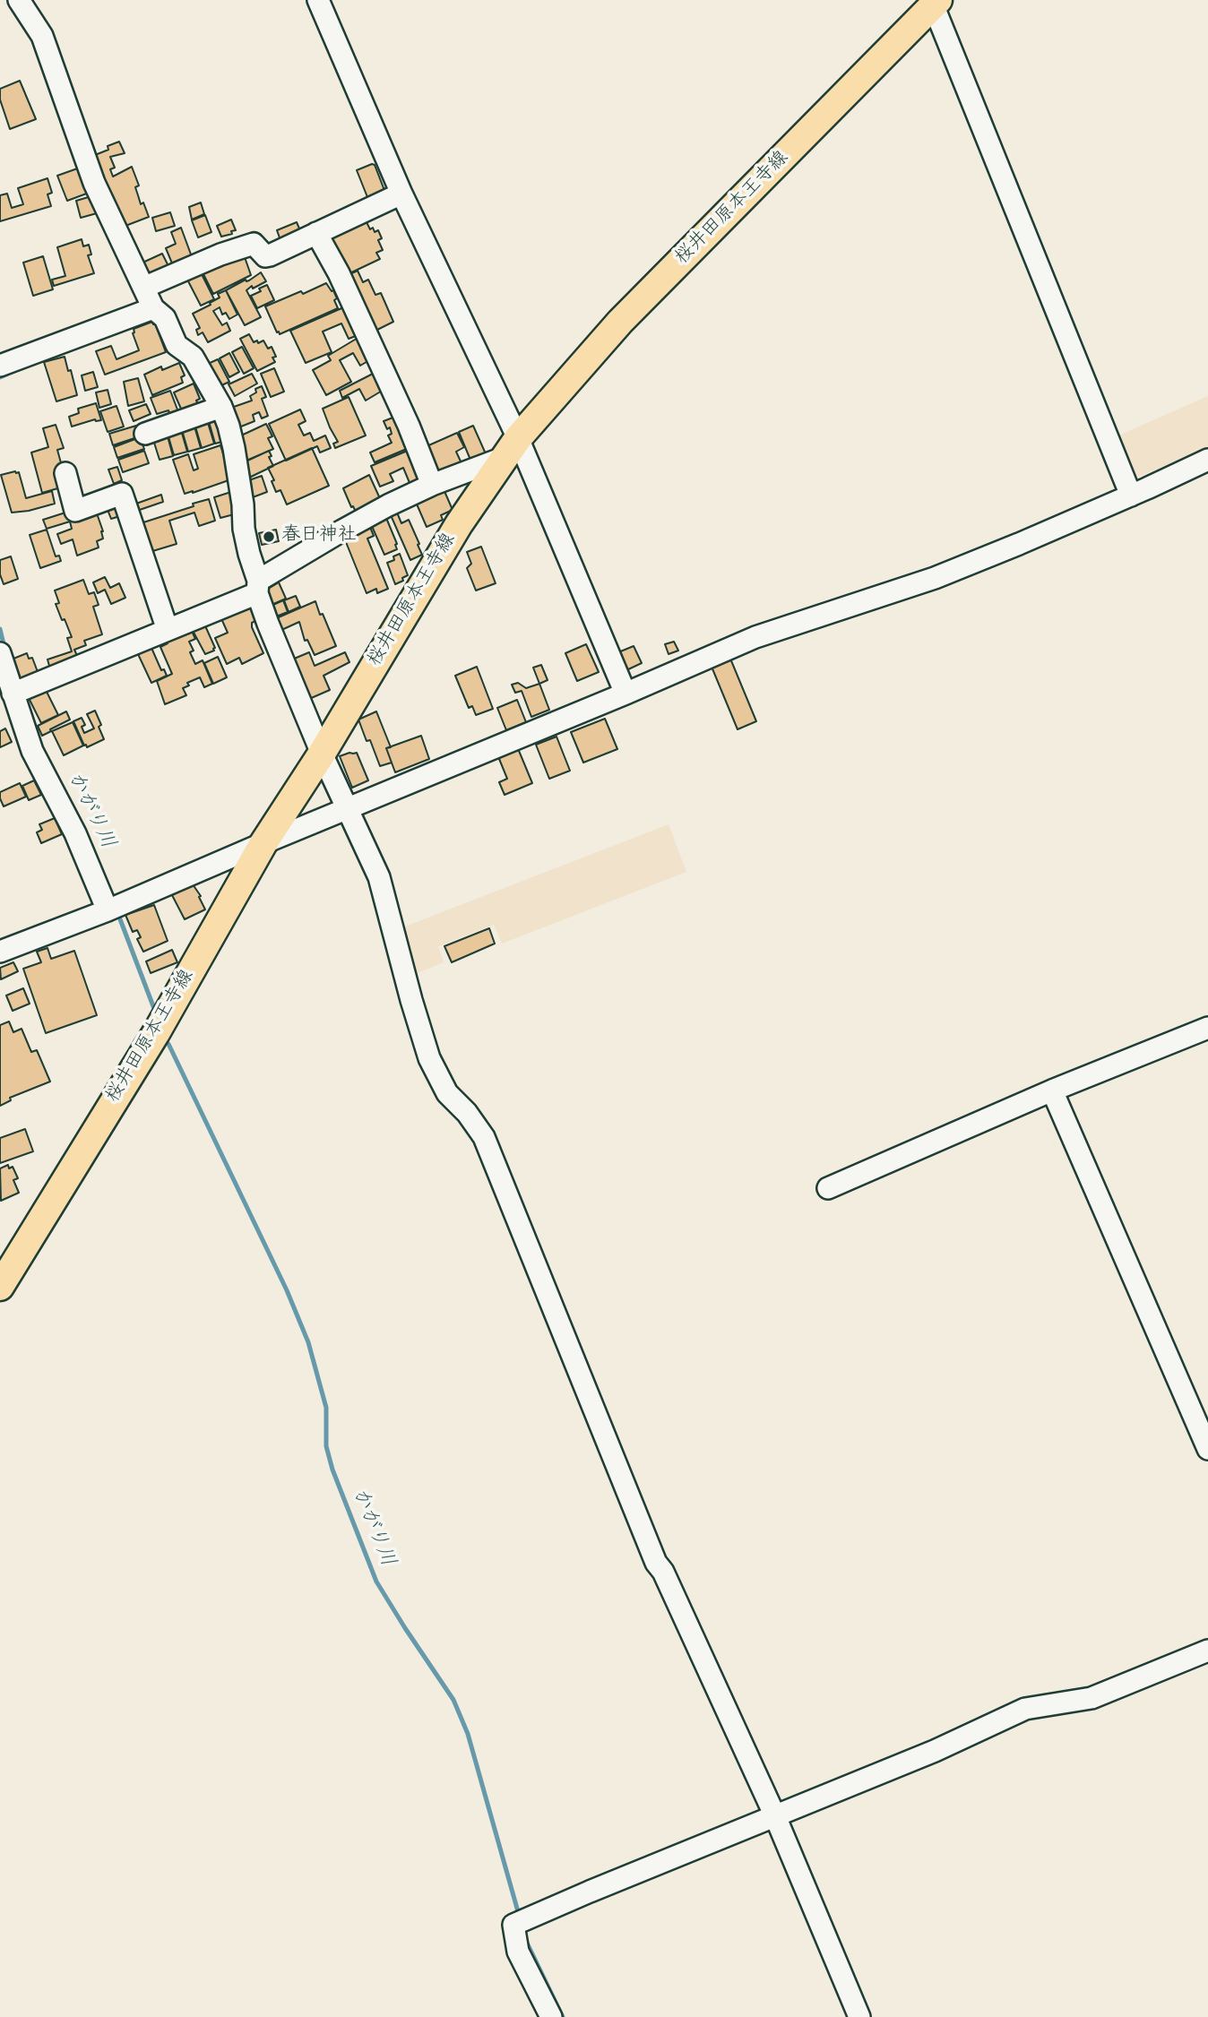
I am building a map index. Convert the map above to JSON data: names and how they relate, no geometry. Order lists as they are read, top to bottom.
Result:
{
  "streets": {
    "main road": ["桜井田原本王寺線"]
  },
  "water": ["かがり川"],
  "places": ["春日神社"]
}
